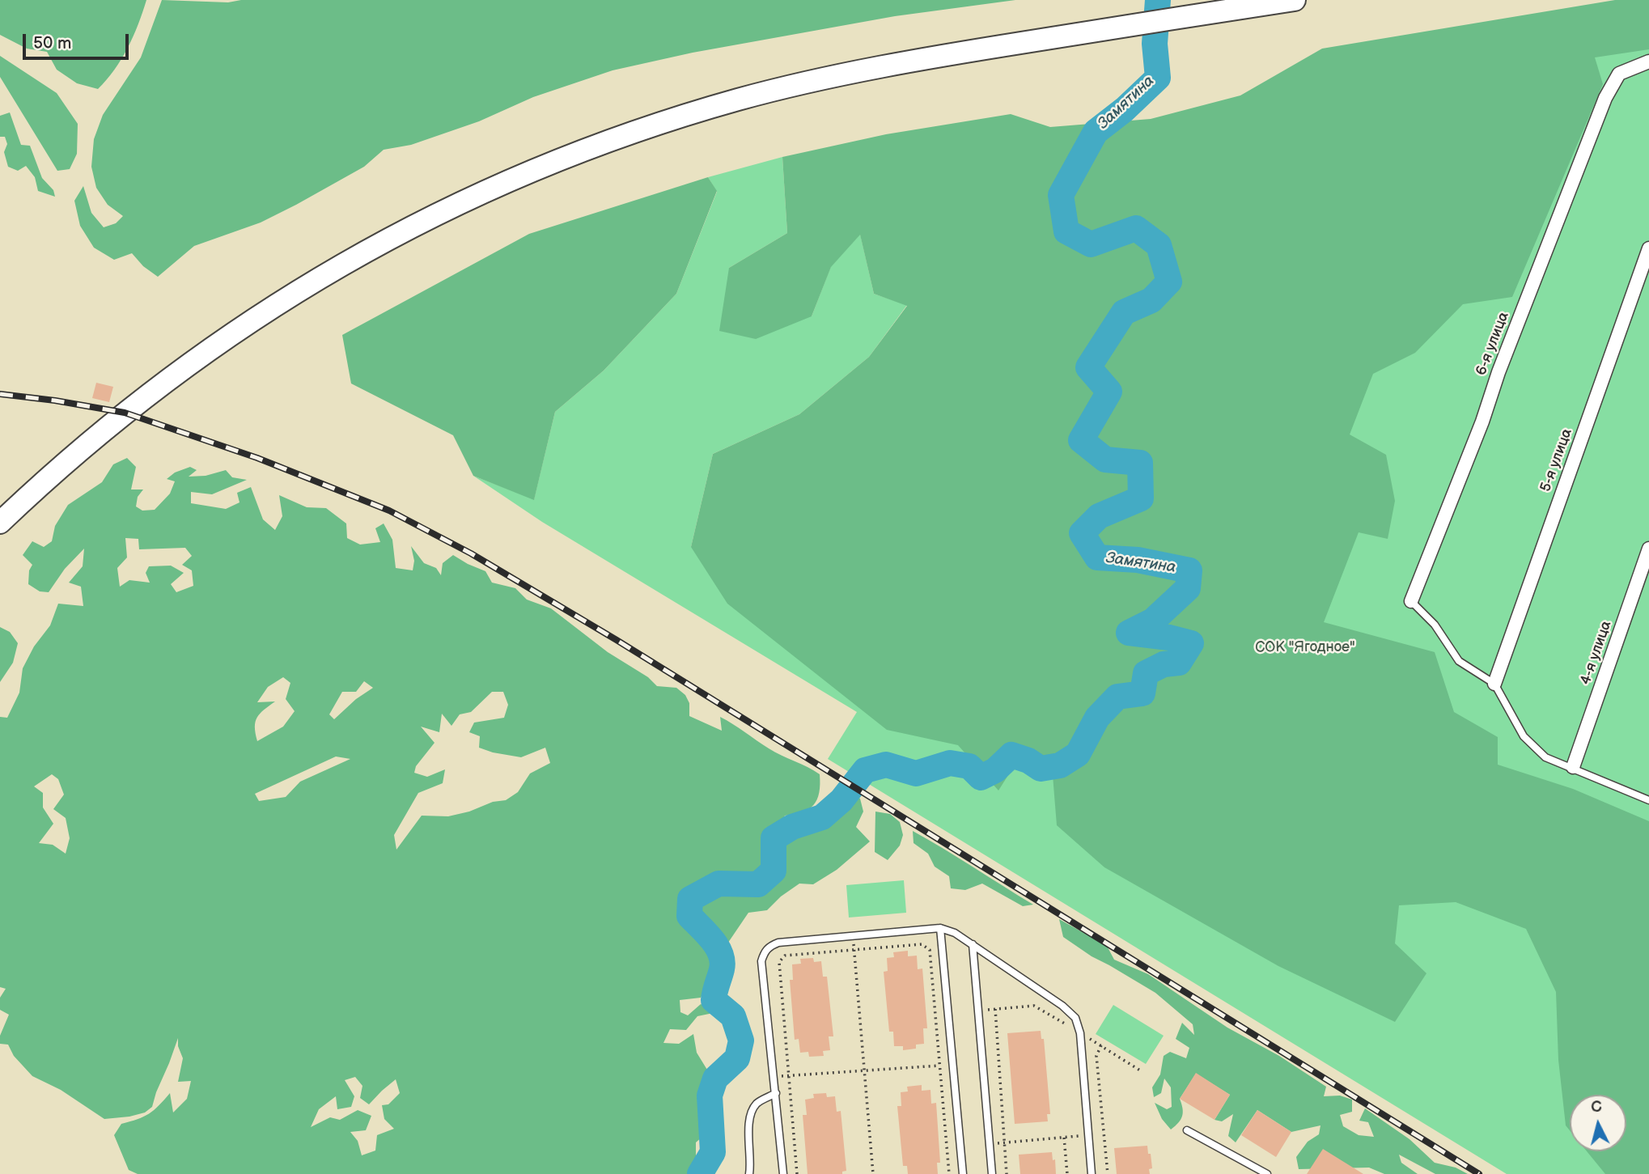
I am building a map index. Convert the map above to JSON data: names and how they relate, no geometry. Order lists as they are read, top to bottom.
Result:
{
  "streets": {
    "street": ["6-я улица", "5-я улица", "4-я улица"]
  },
  "water": ["Замятина"],
  "parks": ["СОК \"Ягодное\""],
  "scale_bar": "50 m",
  "north": "top"
}
